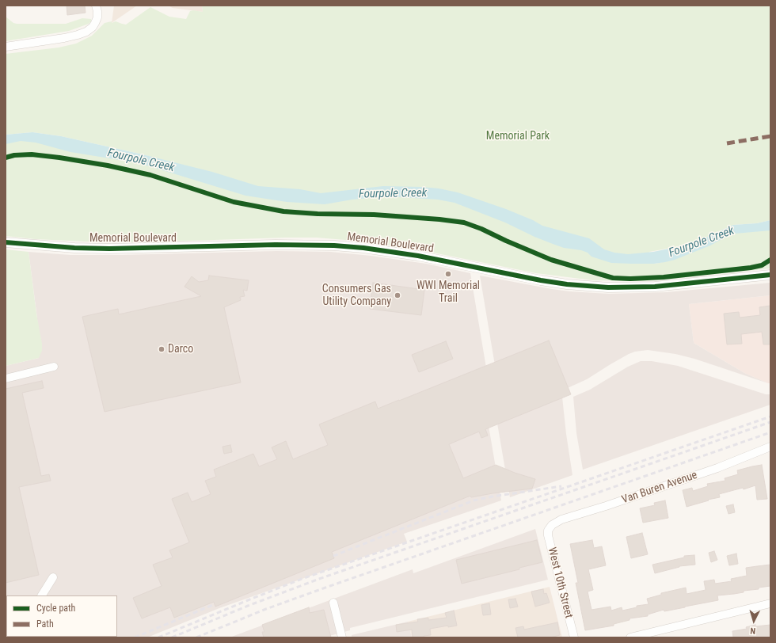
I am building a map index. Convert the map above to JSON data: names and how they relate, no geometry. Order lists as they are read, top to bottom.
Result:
{
  "streets": {
    "street": ["Memorial Boulevard", "Van Buren Avenue", "West 10th Street"]
  },
  "crossings": [
    ["Van Buren Avenue", "West 10th Street"]
  ],
  "water": ["Fourpole Creek"],
  "parks": ["Memorial Park"],
  "places": ["WWI Memorial Trail", "Consumers Gas Utility Company", "Darco"],
  "legend": ["Cycle path", "Path"],
  "north": "bottom"
}
